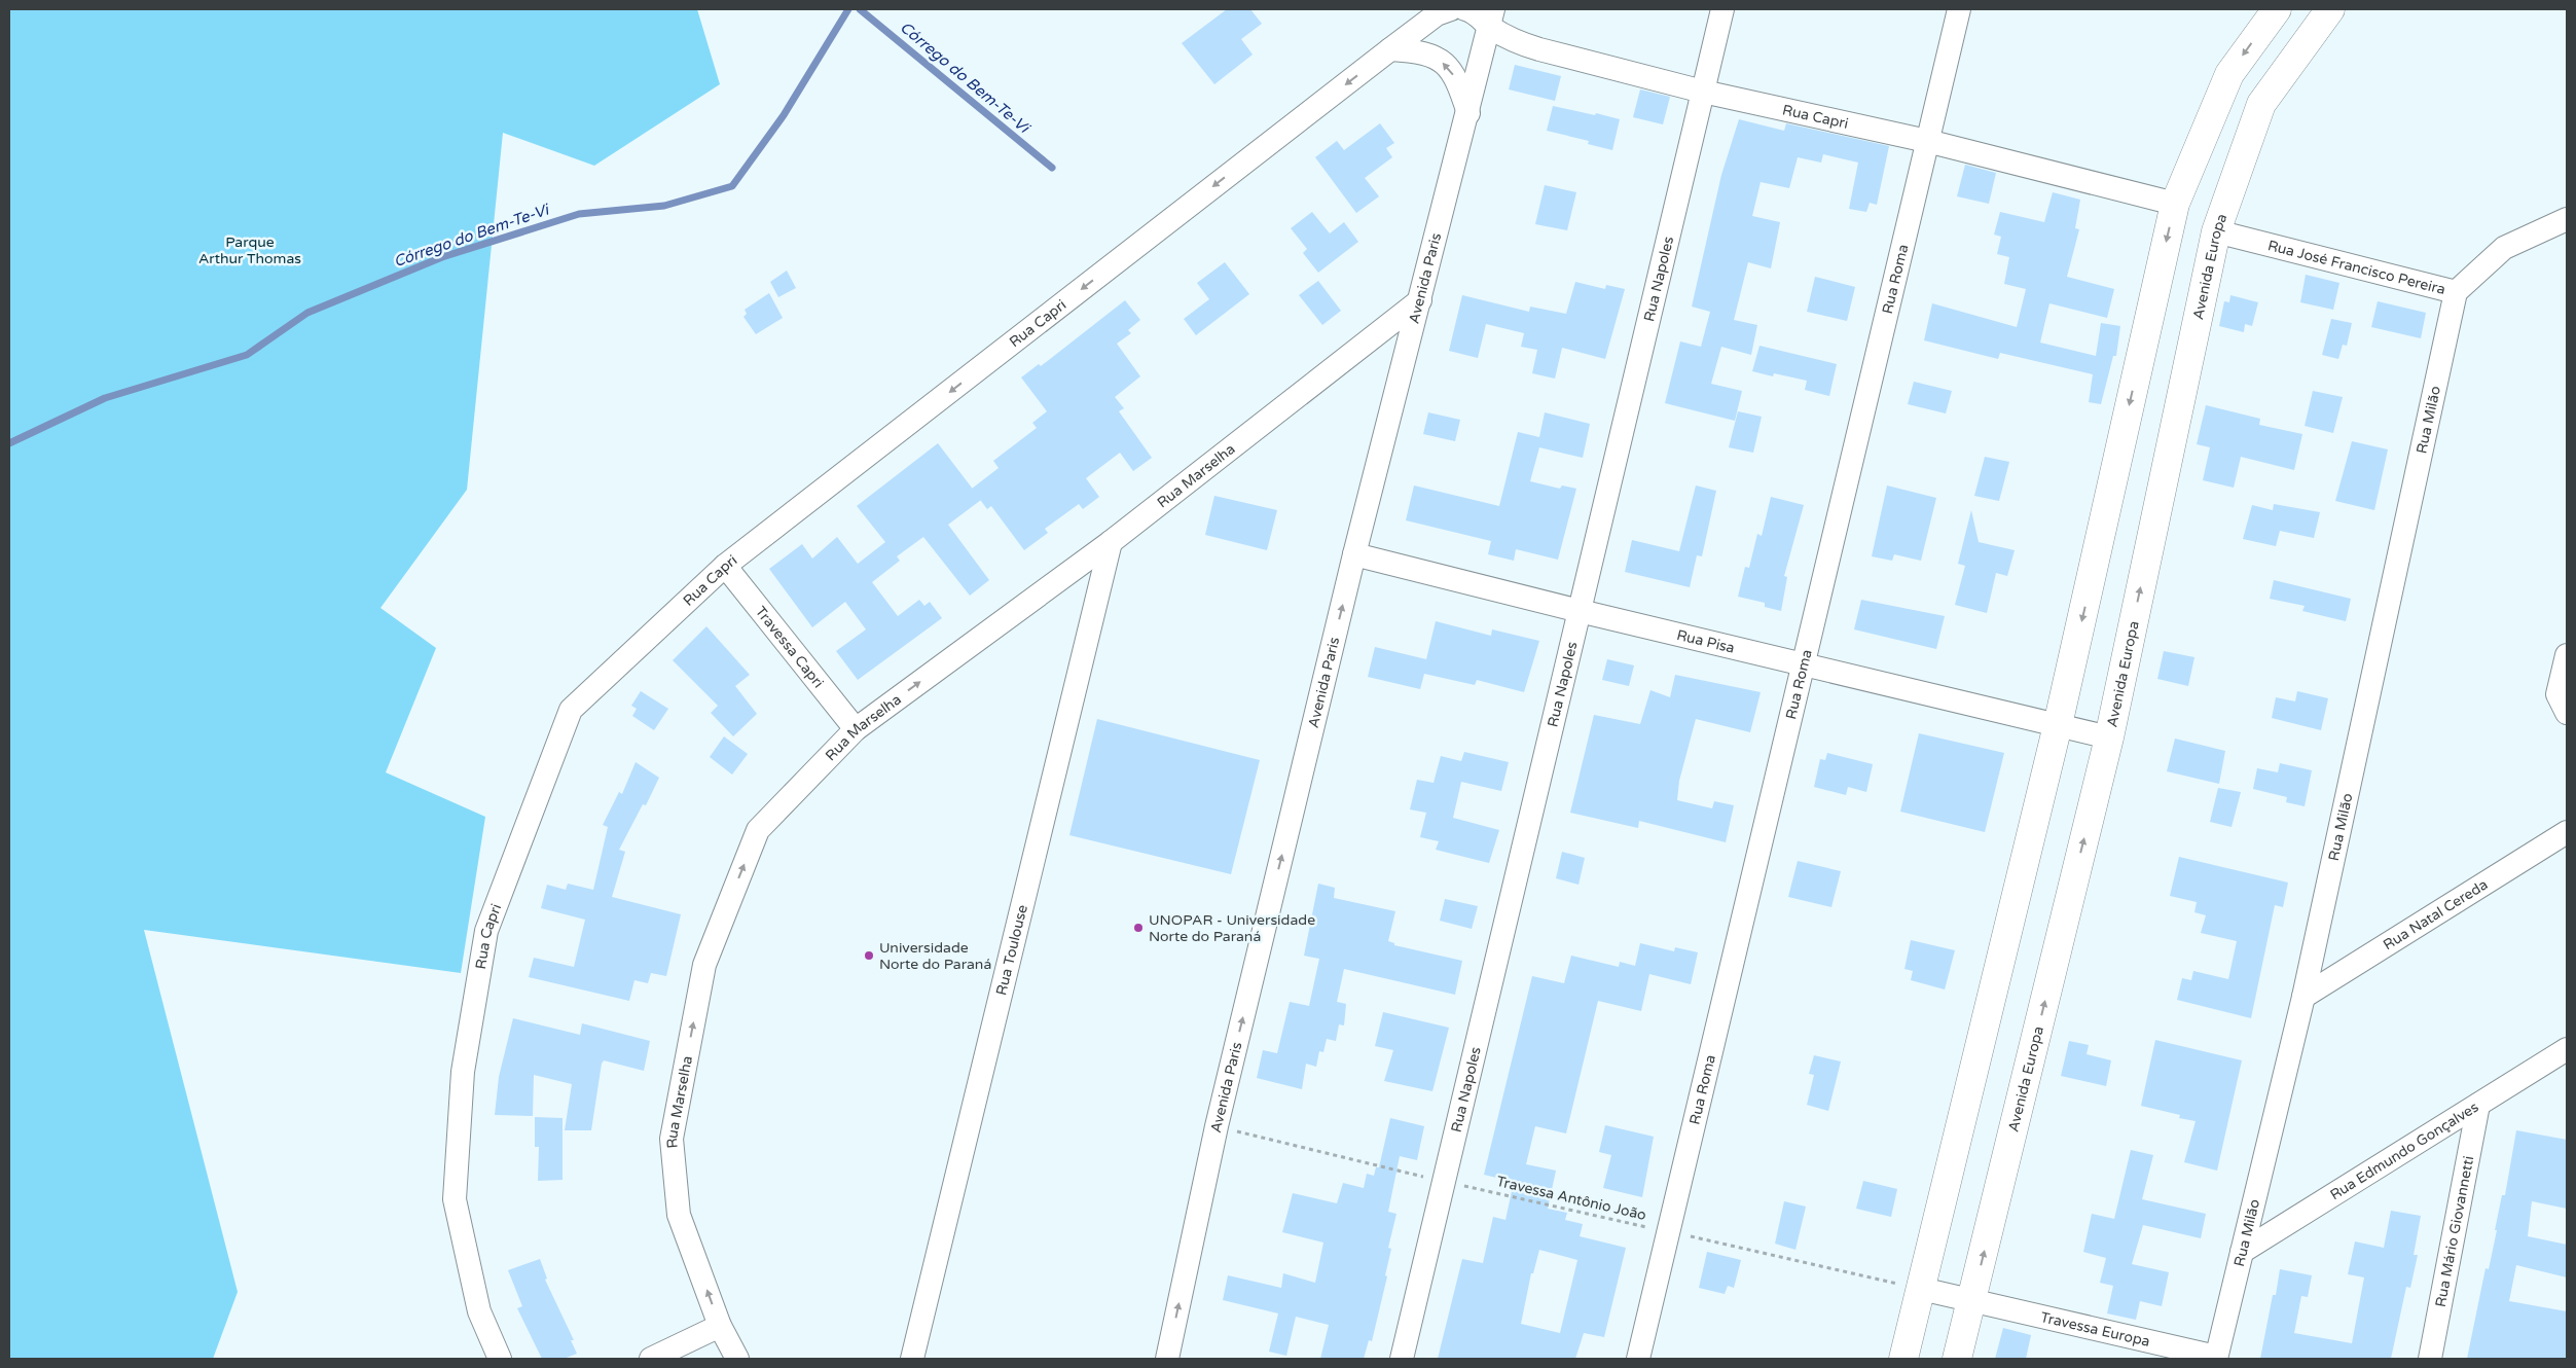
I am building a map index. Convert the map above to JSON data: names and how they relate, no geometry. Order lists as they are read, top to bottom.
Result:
{
  "streets": {
    "main road": ["Avenida Europa"],
    "street": [
      "Rua Capri",
      "Rua José Francisco Pereira",
      "Avenida Paris",
      "Rua Napoles",
      "Rua Roma",
      "Rua Milão",
      "Rua Marselha",
      "Rua Pisa",
      "Travessa Capri",
      "Rua Natal Cereda",
      "Rua Toulouse",
      "Rua Edmundo Gonçalves",
      "Rua Mário Giovannetti",
      "Travessa Europa"
    ],
    "path": ["Travessa Antônio João"]
  },
  "crossings": [
    ["Rua Capri", "Avenida Paris"],
    ["Rua Capri", "Rua Napoles"],
    ["Rua Capri", "Rua Roma"],
    ["Rua Capri", "Travessa Capri"],
    ["Avenida Europa", "Rua José Francisco Pereira"],
    ["Avenida Europa", "Rua Pisa"],
    ["Avenida Europa", "Travessa Europa"],
    ["Rua José Francisco Pereira", "Rua Milão"],
    ["Avenida Paris", "Rua Marselha"],
    ["Avenida Paris", "Rua Pisa"],
    ["Avenida Paris", "Travessa Antônio João"],
    ["Rua Napoles", "Rua Pisa"],
    ["Rua Napoles", "Travessa Antônio João"],
    ["Rua Roma", "Rua Pisa"],
    ["Rua Roma", "Travessa Antônio João"],
    ["Rua Milão", "Rua Natal Cereda"],
    ["Rua Milão", "Rua Edmundo Gonçalves"],
    ["Rua Milão", "Travessa Europa"],
    ["Rua Marselha", "Travessa Capri"],
    ["Rua Marselha", "Rua Toulouse"],
    ["Rua Edmundo Gonçalves", "Rua Mário Giovannetti"],
    ["Travessa Antônio João", "Travessa Europa"]
  ],
  "one_way": ["Avenida Paris", "Rua Marselha"],
  "water": ["Córrego do Bem-Te-Vi"],
  "parks": ["Parque Arthur Thomas"],
  "places": ["UNOPAR - Universidade Norte do Paraná", "Universidade Norte do Paraná"]
}
